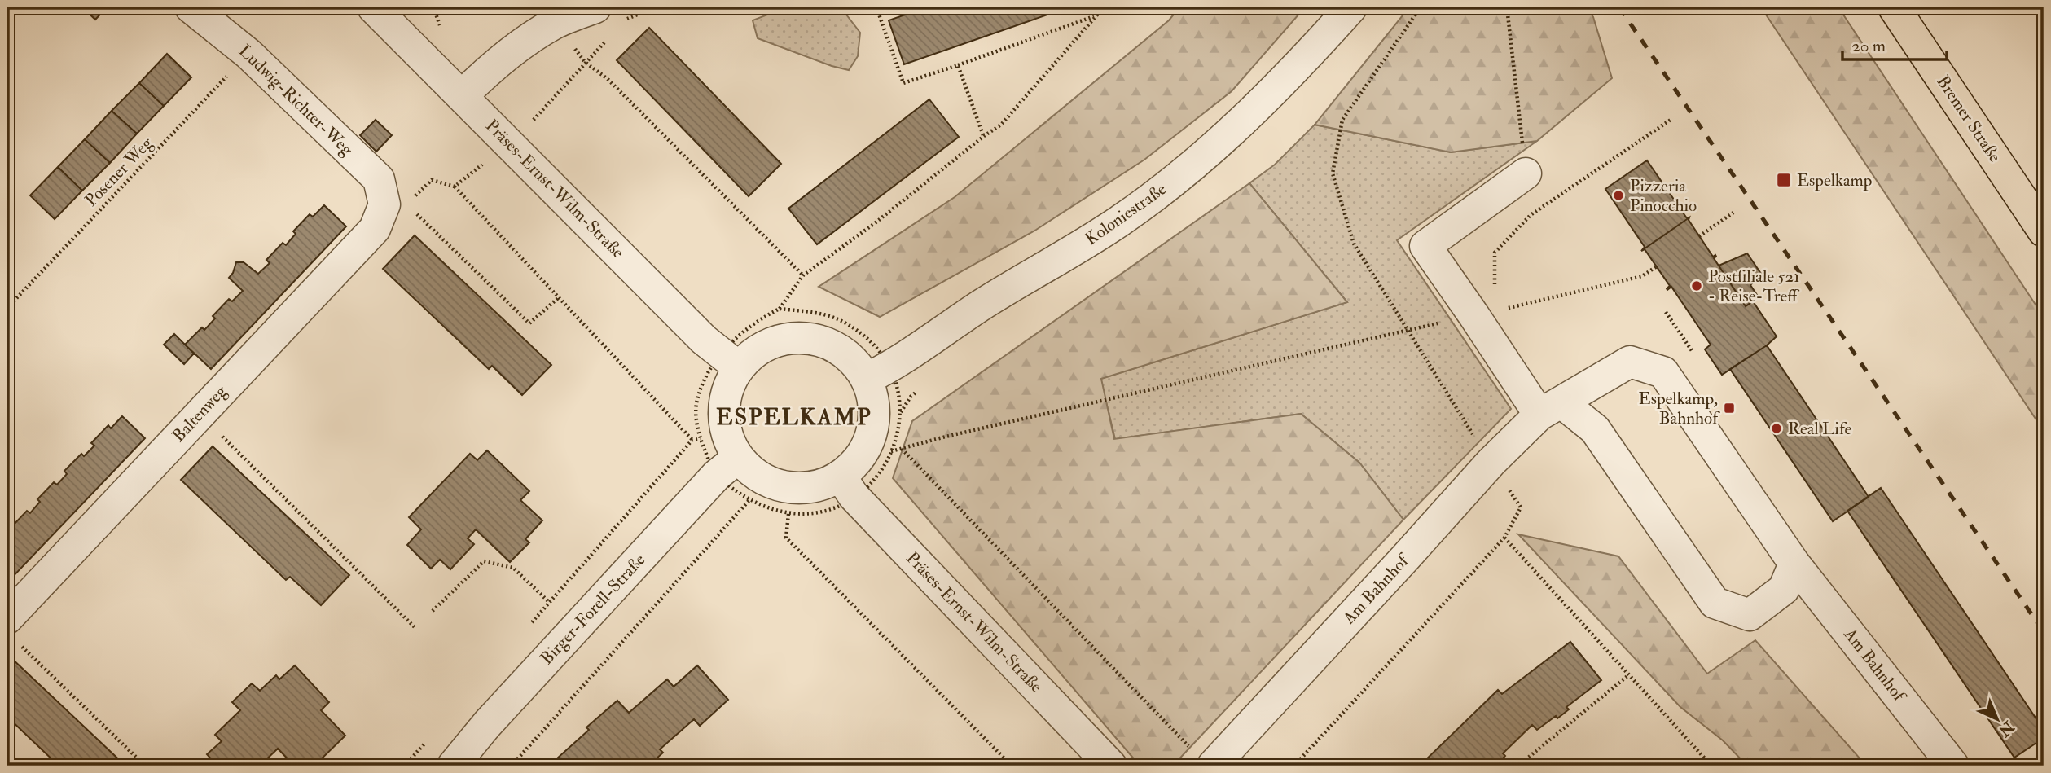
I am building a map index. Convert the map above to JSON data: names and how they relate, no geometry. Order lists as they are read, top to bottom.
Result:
{
  "streets": {
    "main road": ["Bremer Straße"],
    "street": [
      "Ludwig-Richter-Weg",
      "Präses-Ernst-Wilm-Straße",
      "Koloniestraße",
      "Baltenweg",
      "Am Bahnhof",
      "Birger-Forell-Straße"
    ],
    "path": ["Posener Weg"]
  },
  "crossings": [
    ["Ludwig-Richter-Weg", "Posener Weg"],
    ["Ludwig-Richter-Weg", "Baltenweg"],
    ["Präses-Ernst-Wilm-Straße", "Koloniestraße"],
    ["Präses-Ernst-Wilm-Straße", "Birger-Forell-Straße"],
    ["Koloniestraße", "Birger-Forell-Straße"]
  ],
  "districts": ["ESPELKAMP"],
  "places": {
    "transit": ["Espelkamp", "Espelkamp, Bahnhof"],
    "other": ["Pizzeria Pinocchio", "Postfiliale 521 - Reise-Treff", "Real Life"]
  },
  "scale_bar": "20 m",
  "north": "bottom right"
}
